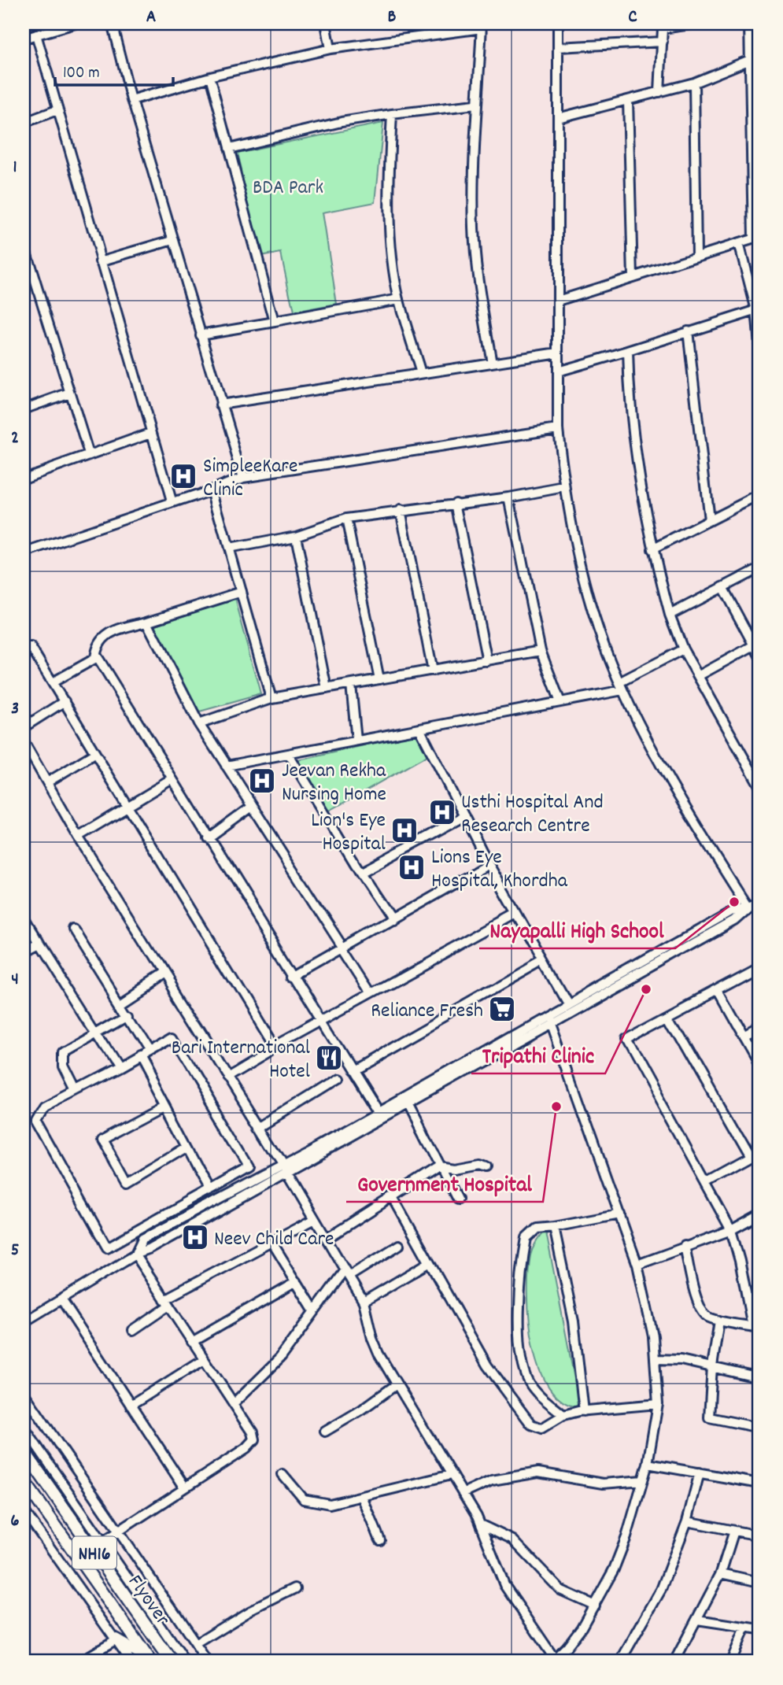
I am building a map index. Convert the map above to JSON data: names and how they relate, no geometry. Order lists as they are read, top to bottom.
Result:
{
  "streets": {
    "highway": ["NH16", "Flyover"]
  },
  "parks": ["BDA Park"],
  "places": {
    "hospital": [
      "SimpleeKare Clinic",
      "Jeevan Rekha Nursing Home",
      "Usthi Hospital And Research Centre",
      "Lion's Eye Hospital",
      "Lions Eye Hospital, Khordha",
      "Neev Child Care"
    ],
    "other": ["Nayapalli High School", "Tripathi Clinic", "Government Hospital"],
    "supermarket": ["Reliance Fresh"],
    "restaurant": ["Bari International Hotel"]
  },
  "scale_bar": "100 m",
  "grid": {
    "columns": ["A", "B", "C"],
    "rows": [
      "1",
      "2",
      "3",
      "4",
      "5",
      "6"
    ]
  }
}
